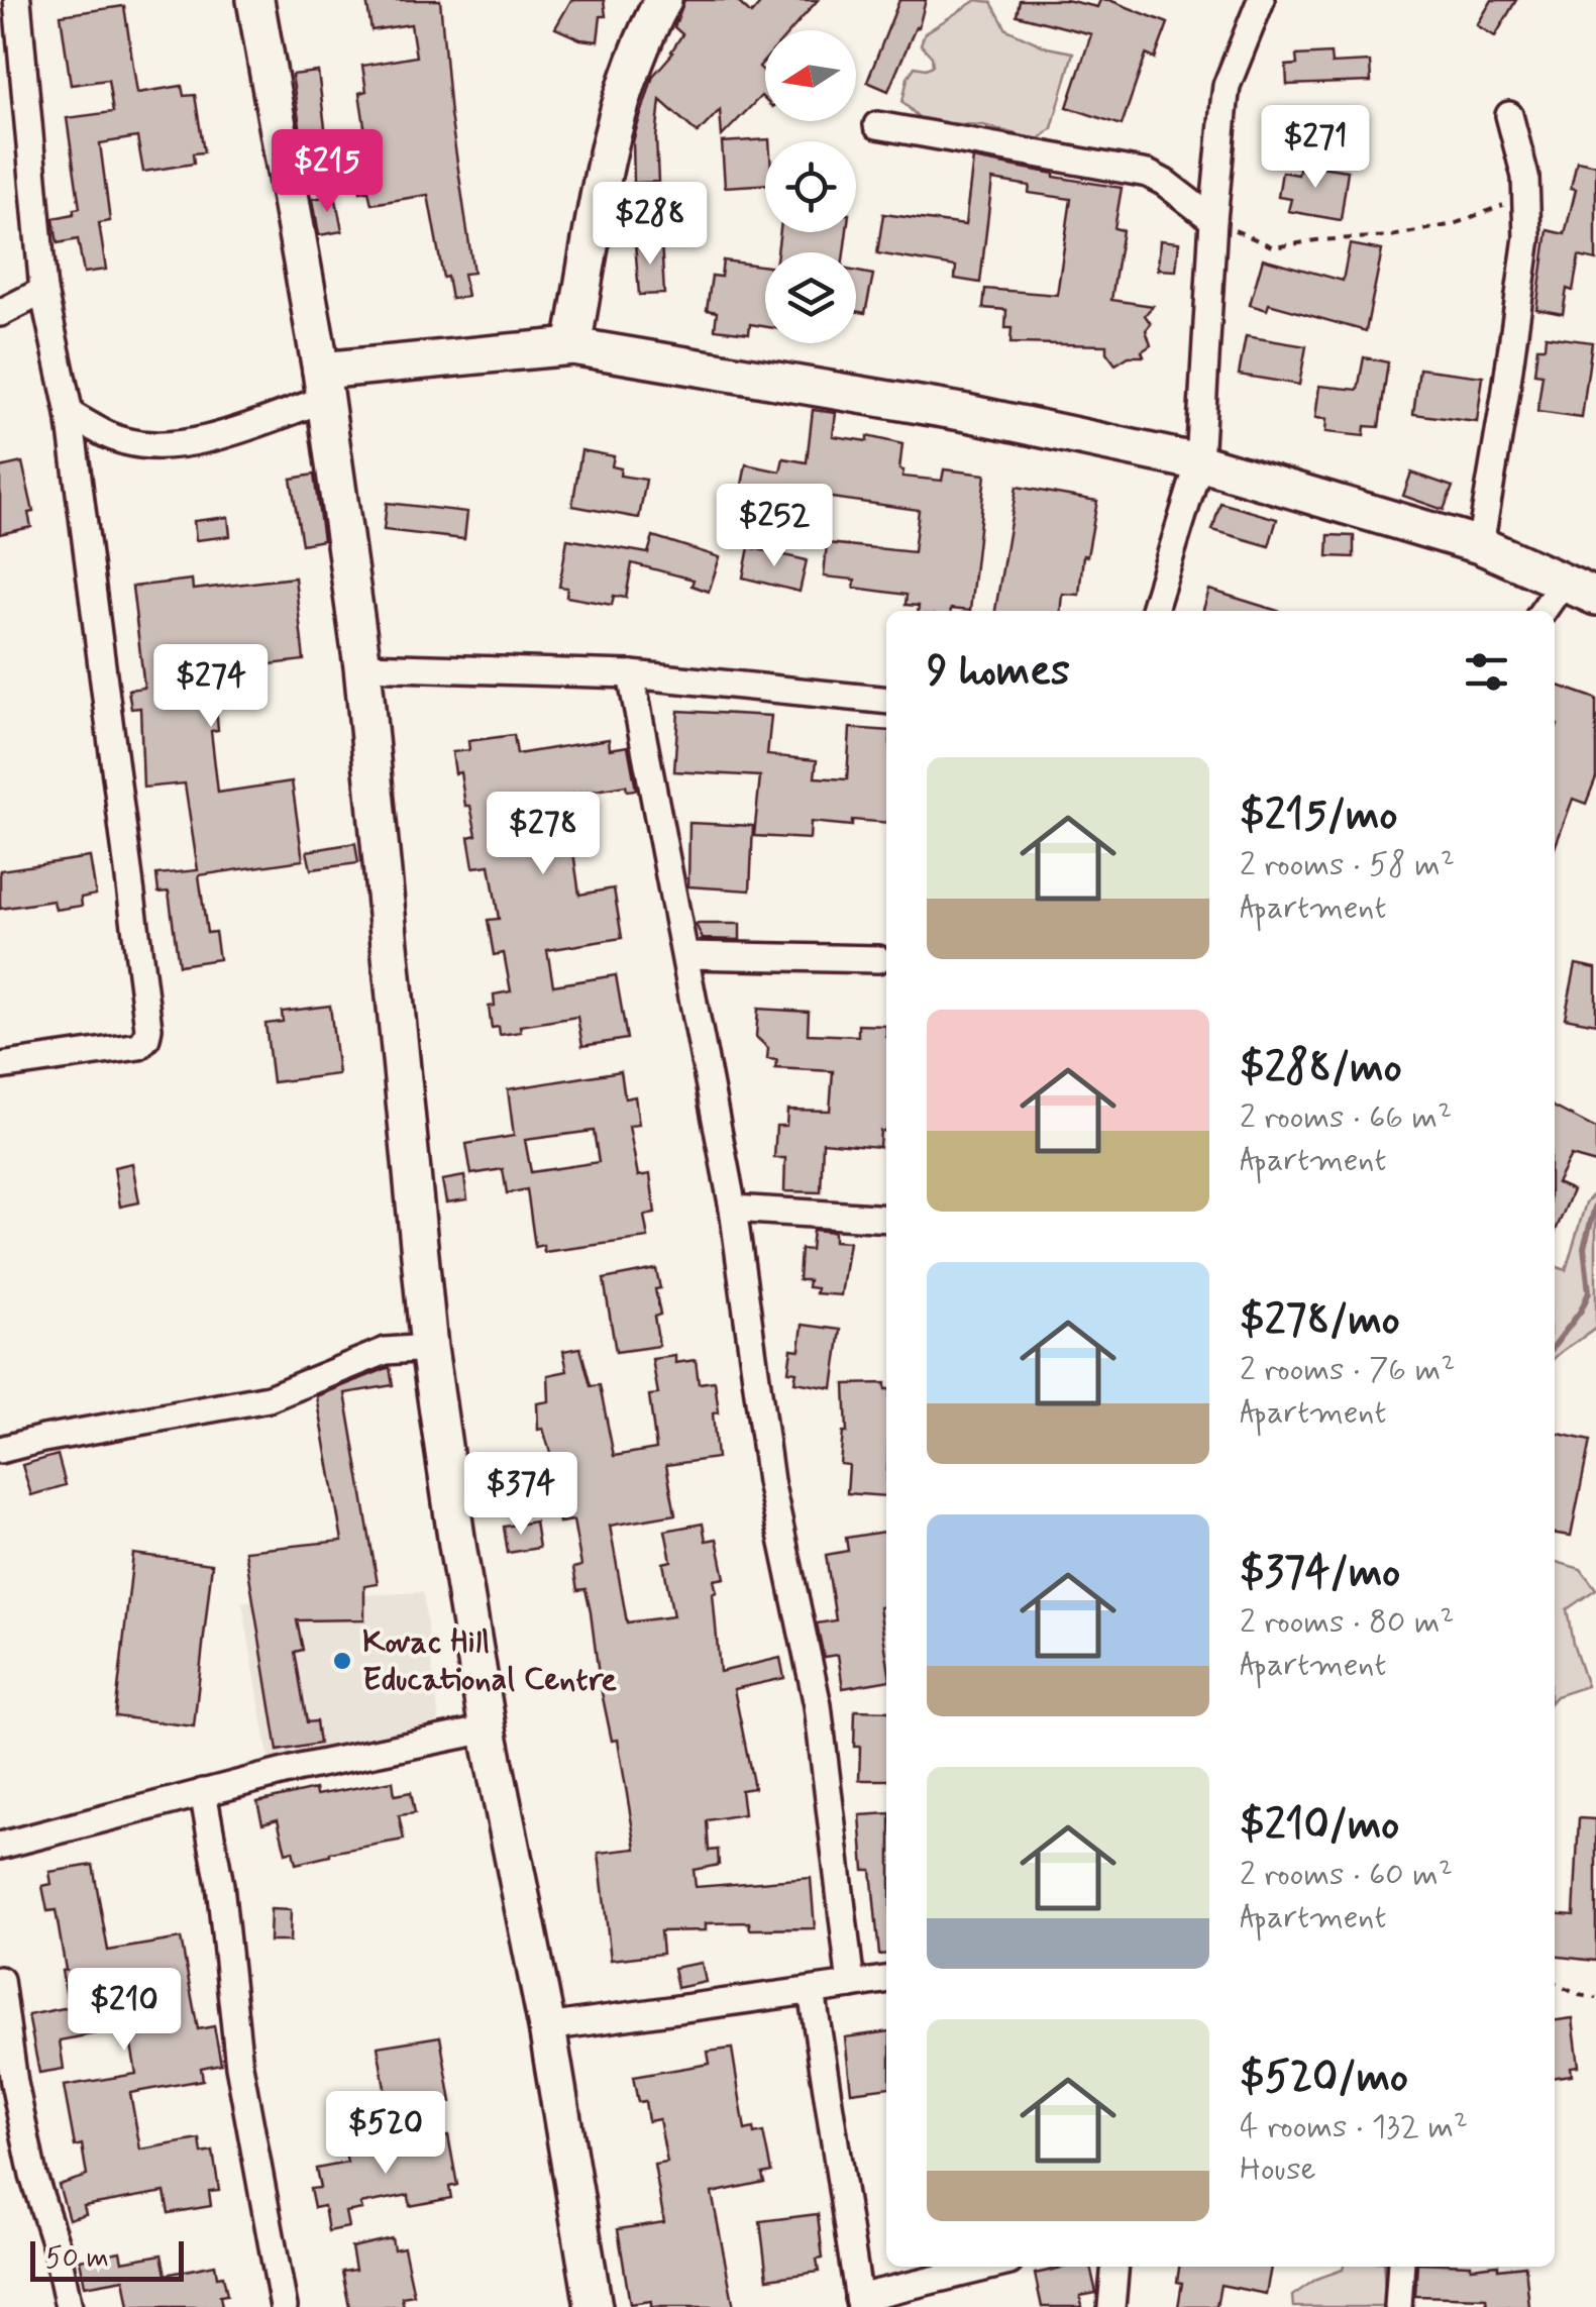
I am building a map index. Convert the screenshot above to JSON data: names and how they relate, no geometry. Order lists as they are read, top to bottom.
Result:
{
  "places": ["Kovac Hill Educational Centre"],
  "scale_bar": "50 m",
  "north": "left",
  "page": {
    "price": [
      "$271",
      "$215",
      "$288",
      "$252",
      "$274",
      "$278",
      "$374",
      "$210",
      "$520"
    ],
    "heading": "9 homes",
    "list": [
      {
        "name": "$215/mo",
        "note": "2 rooms · 58 m² · Apartment"
      },
      {
        "name": "$288/mo",
        "note": "2 rooms · 66 m² · Apartment"
      },
      {
        "name": "$278/mo",
        "note": "2 rooms · 76 m² · Apartment"
      },
      {
        "name": "$374/mo",
        "note": "2 rooms · 80 m² · Apartment"
      },
      {
        "name": "$210/mo",
        "note": "2 rooms · 60 m² · Apartment"
      },
      {
        "name": "$520/mo",
        "note": "4 rooms · 132 m² · House"
      }
    ],
    "scale": "50 m"
  }
}
